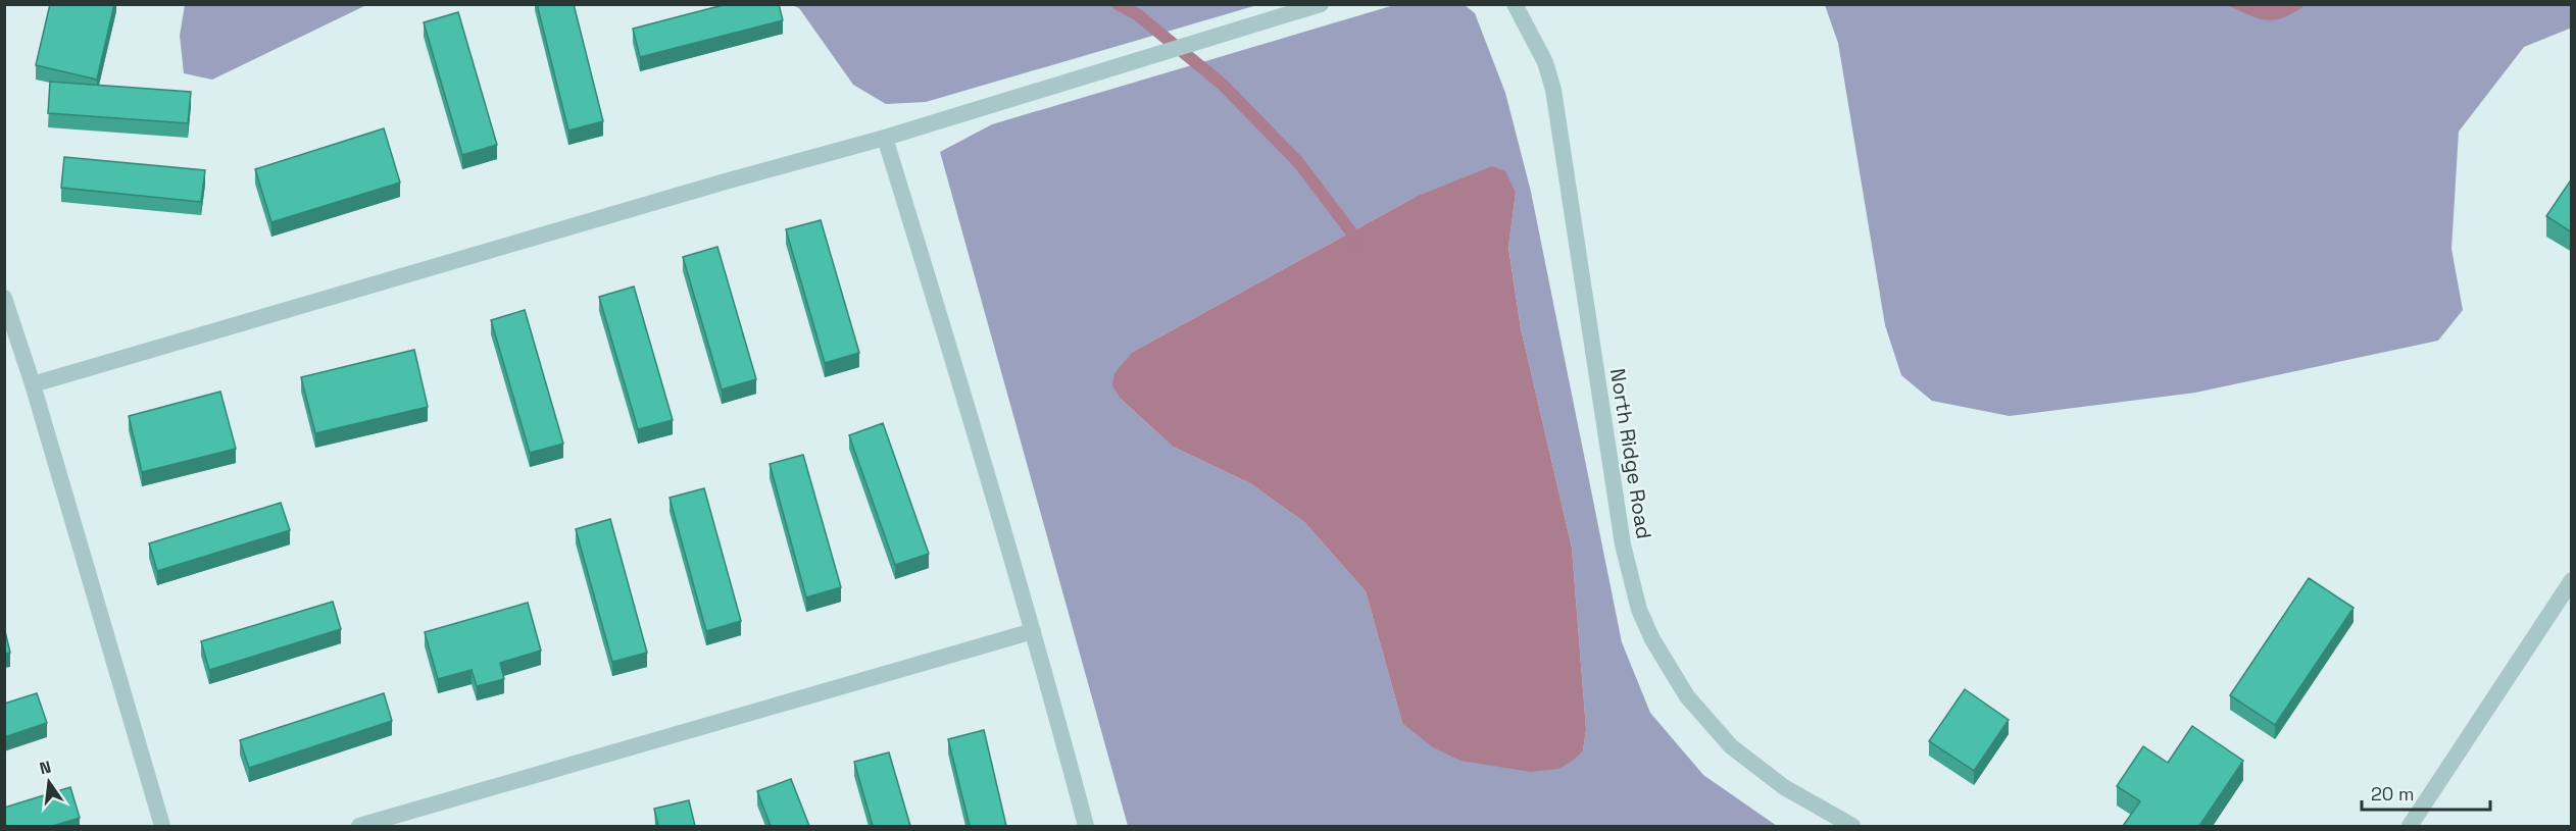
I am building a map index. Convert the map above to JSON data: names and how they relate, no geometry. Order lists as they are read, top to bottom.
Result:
{
  "streets": {
    "street": ["North Ridge Road"]
  },
  "scale_bar": "20 m",
  "north": "top"
}
